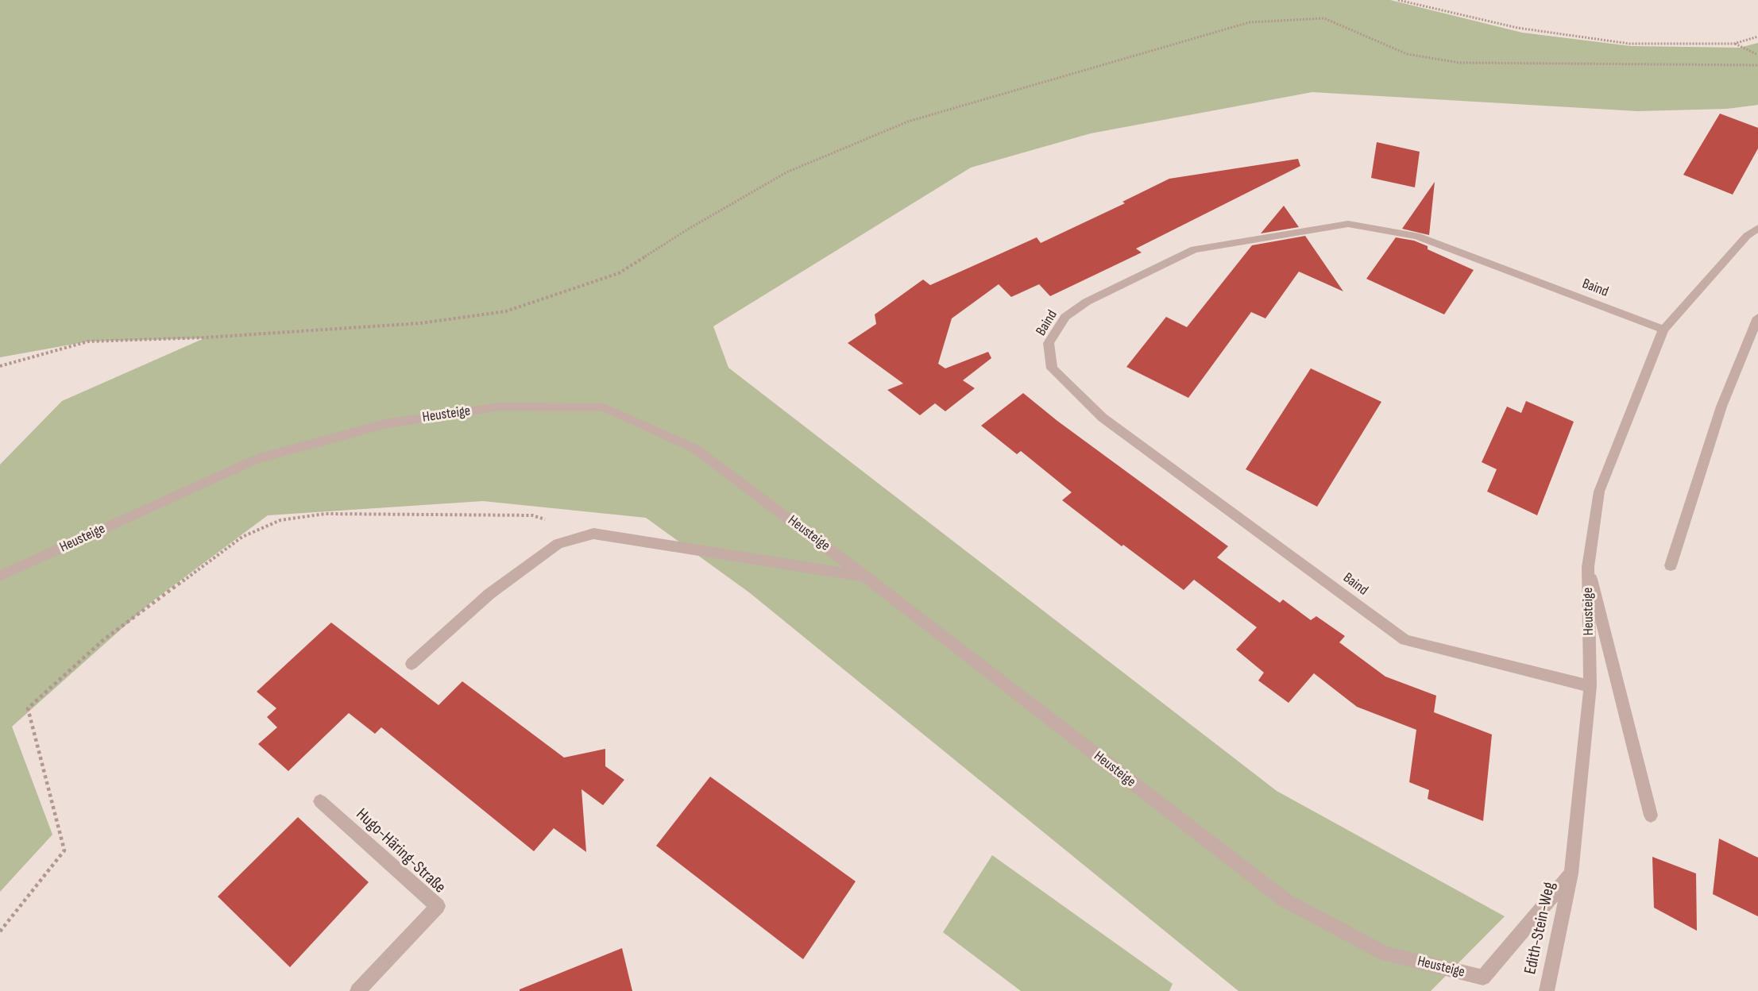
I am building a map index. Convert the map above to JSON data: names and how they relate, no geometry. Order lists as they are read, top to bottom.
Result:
{
  "streets": {
    "street": [
      "Baind",
      "Heusteige",
      "Hugo-Häring-Straße",
      "Edith-Stein-Weg"
    ]
  },
  "crossings": [
    ["Baind", "Heusteige"],
    ["Heusteige", "Edith-Stein-Weg"]
  ]
}
